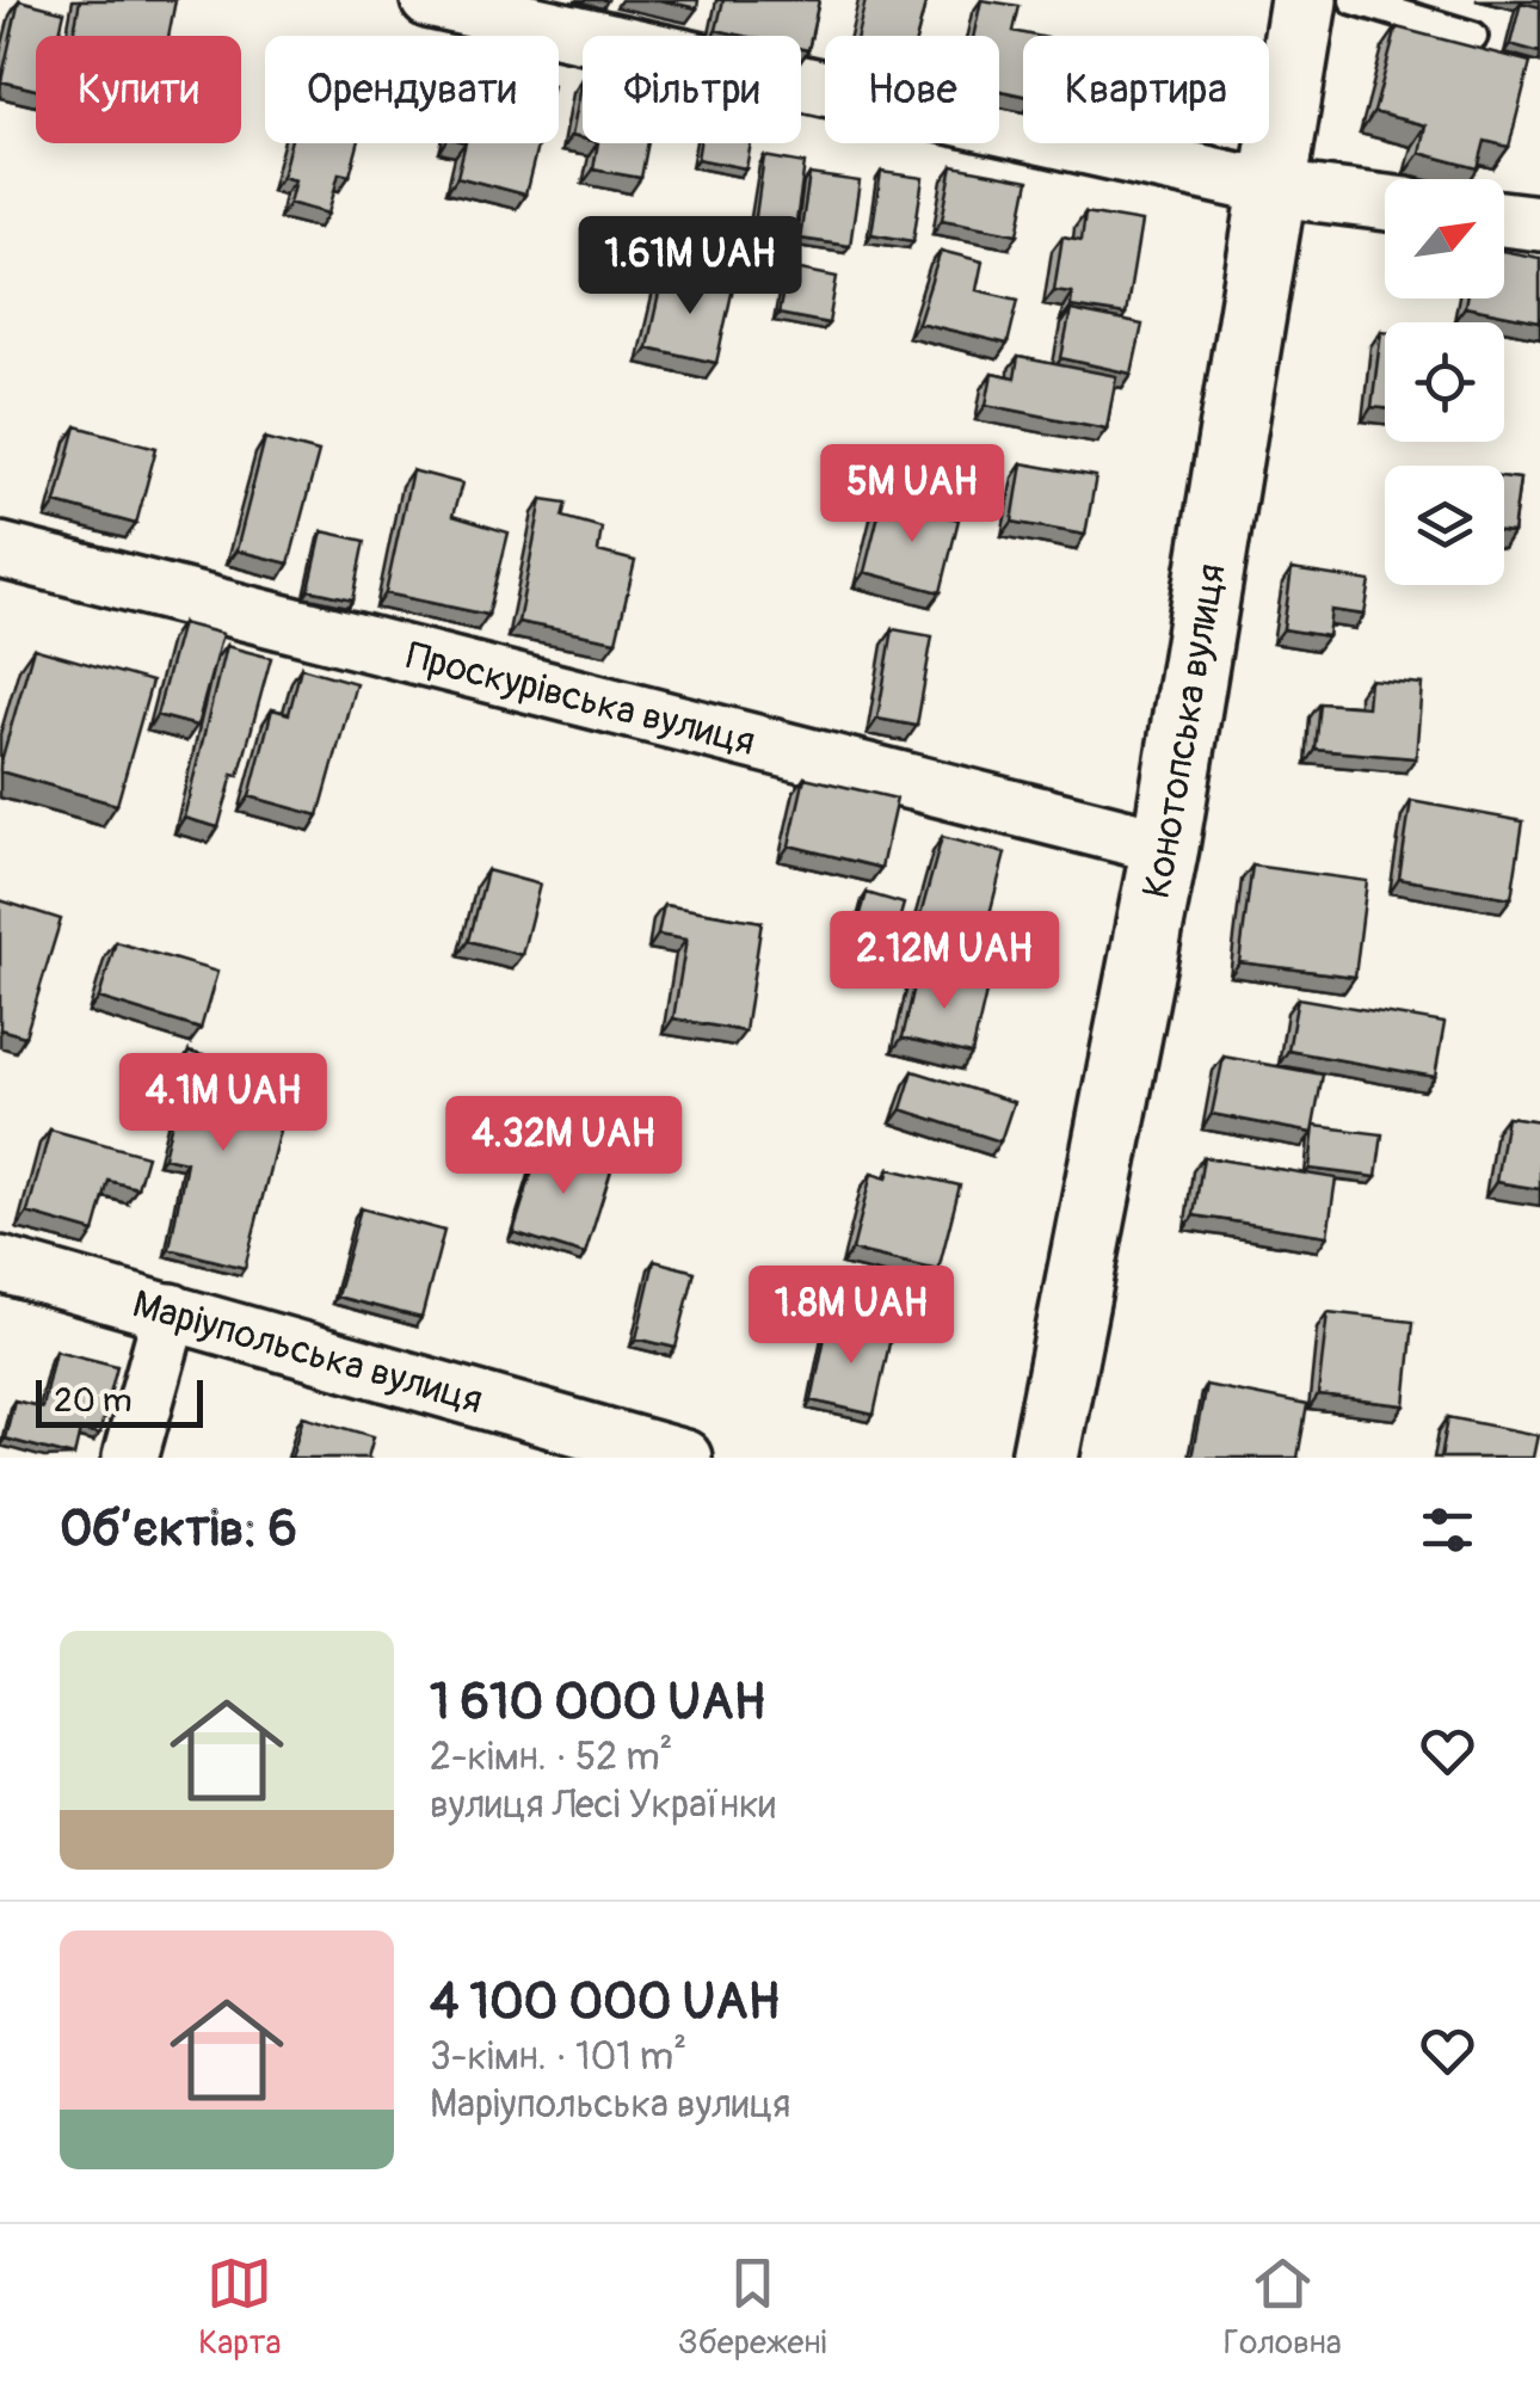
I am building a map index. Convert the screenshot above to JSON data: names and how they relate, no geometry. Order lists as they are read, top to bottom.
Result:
{
  "streets": {
    "street": ["Проскурівська вулиця", "Конотопська вулиця", "Маріупольська вулиця"]
  },
  "crossings": [
    ["Проскурівська вулиця", "Конотопська вулиця"]
  ],
  "scale_bar": "20 m",
  "north": "top right",
  "page": {
    "chip": [
      "Купити",
      "Орендувати",
      "Фільтри",
      "Нове",
      "Квартира"
    ],
    "price": [
      "1.61M UAH",
      "5M UAH",
      "2.12M UAH",
      "4.1M UAH",
      "4.32M UAH",
      "1.8M UAH"
    ],
    "scale": "20 m",
    "heading": "Об’єктів: 6",
    "list": [
      {
        "name": "1 610 000 UAH",
        "note": "2-кімн. · 52 m² · вулиця Лесі Українки"
      },
      {
        "name": "4 100 000 UAH",
        "note": "3-кімн. · 101 m² · Маріупольська вулиця"
      }
    ],
    "tabs": ["Карта", "Збережені", "Головна"]
  }
}
